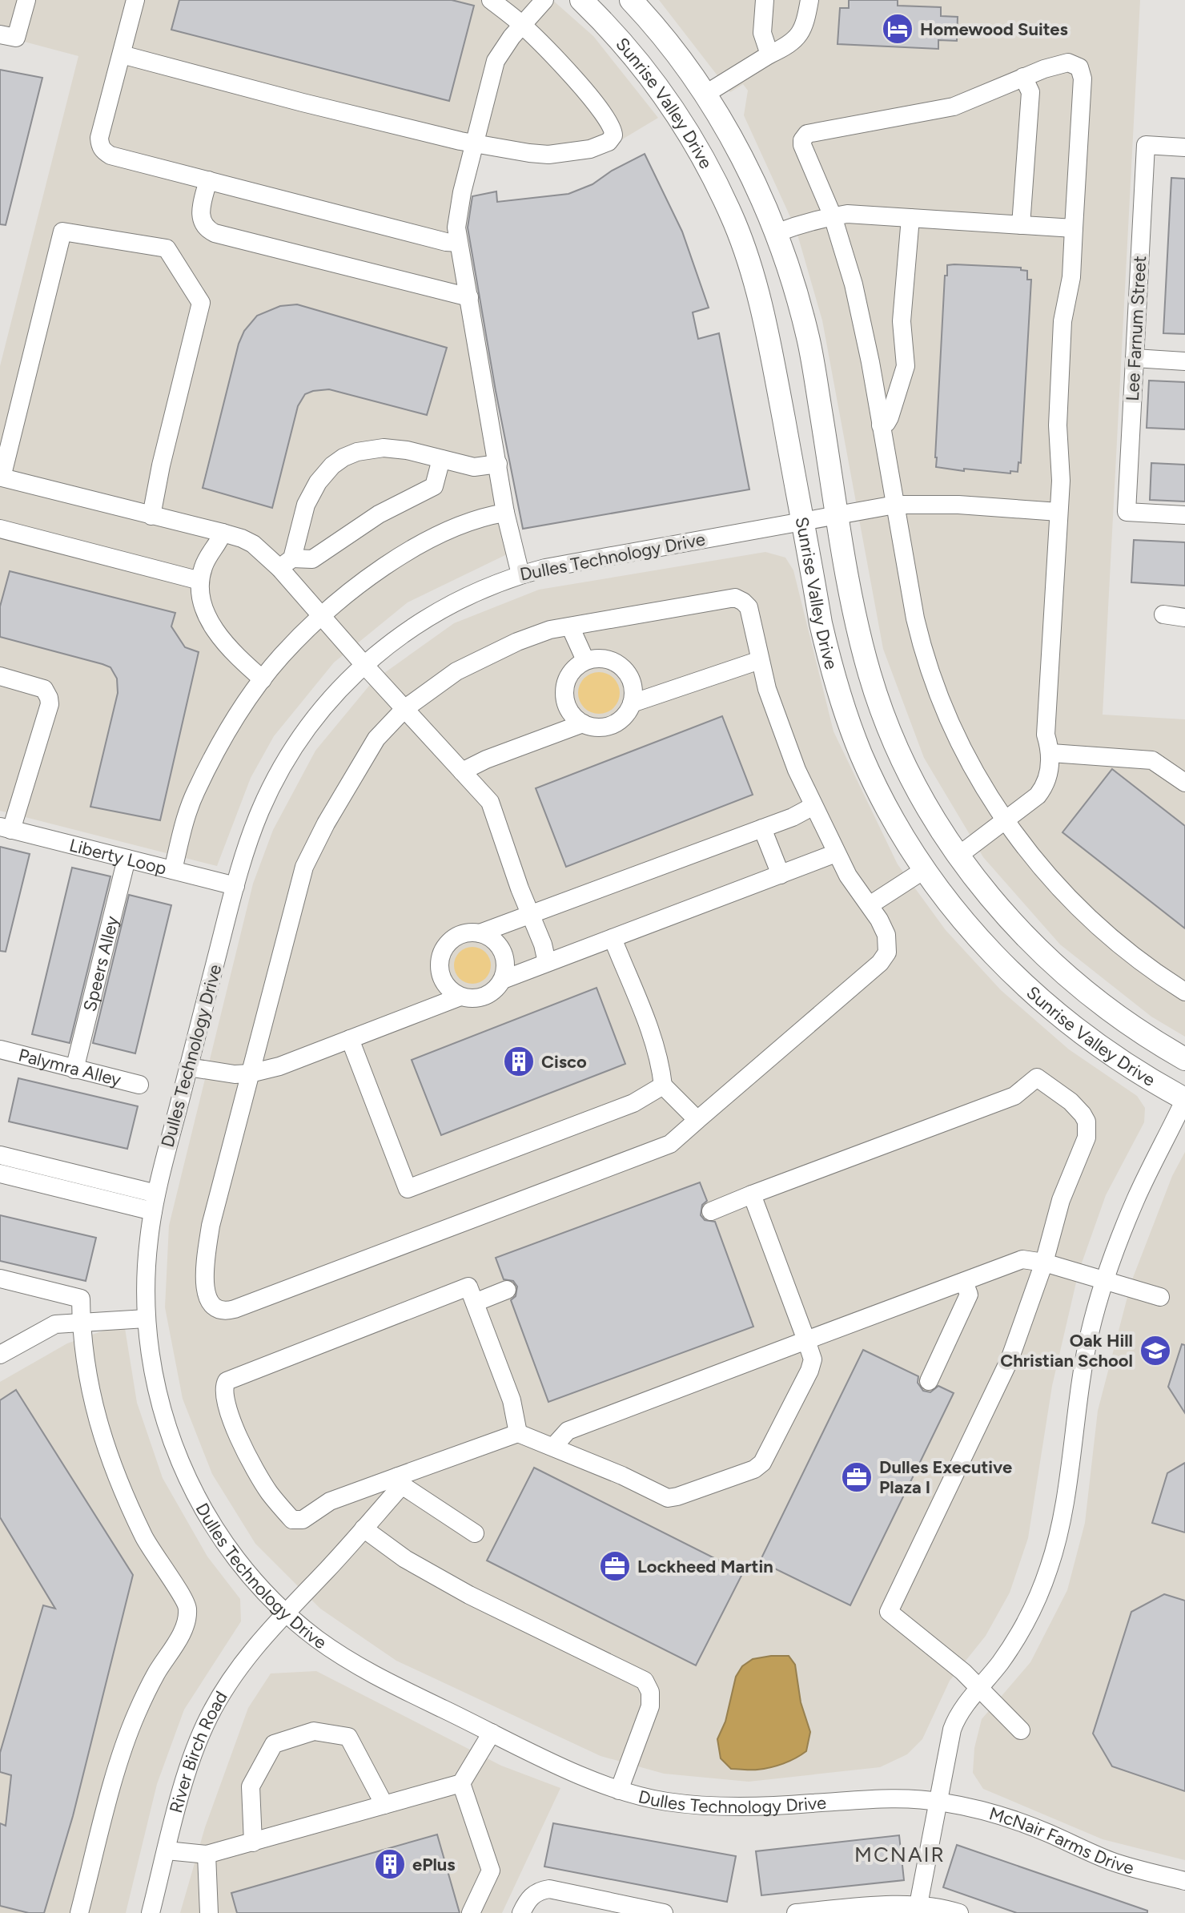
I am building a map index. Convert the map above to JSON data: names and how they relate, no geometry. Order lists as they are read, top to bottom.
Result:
{
  "streets": {
    "main road": ["Sunrise Valley Drive"],
    "street": [
      "Lee Farnum Street",
      "Dulles Technology Drive",
      "Liberty Loop",
      "Speers Alley",
      "Palymra Alley",
      "River Birch Road",
      "McNair Farms Drive"
    ]
  },
  "crossings": [
    ["Sunrise Valley Drive", "Dulles Technology Drive"],
    ["Dulles Technology Drive", "Liberty Loop"],
    ["Dulles Technology Drive", "River Birch Road"],
    ["Dulles Technology Drive", "McNair Farms Drive"],
    ["Liberty Loop", "Speers Alley"],
    ["Speers Alley", "Palymra Alley"]
  ],
  "districts": ["MCNAIR"],
  "places": {
    "hotel": ["Homewood Suites"],
    "building": ["Cisco", "ePlus"],
    "school or university": ["Oak Hill Christian School"],
    "office": ["Dulles Executive Plaza I", "Lockheed Martin"]
  }
}
